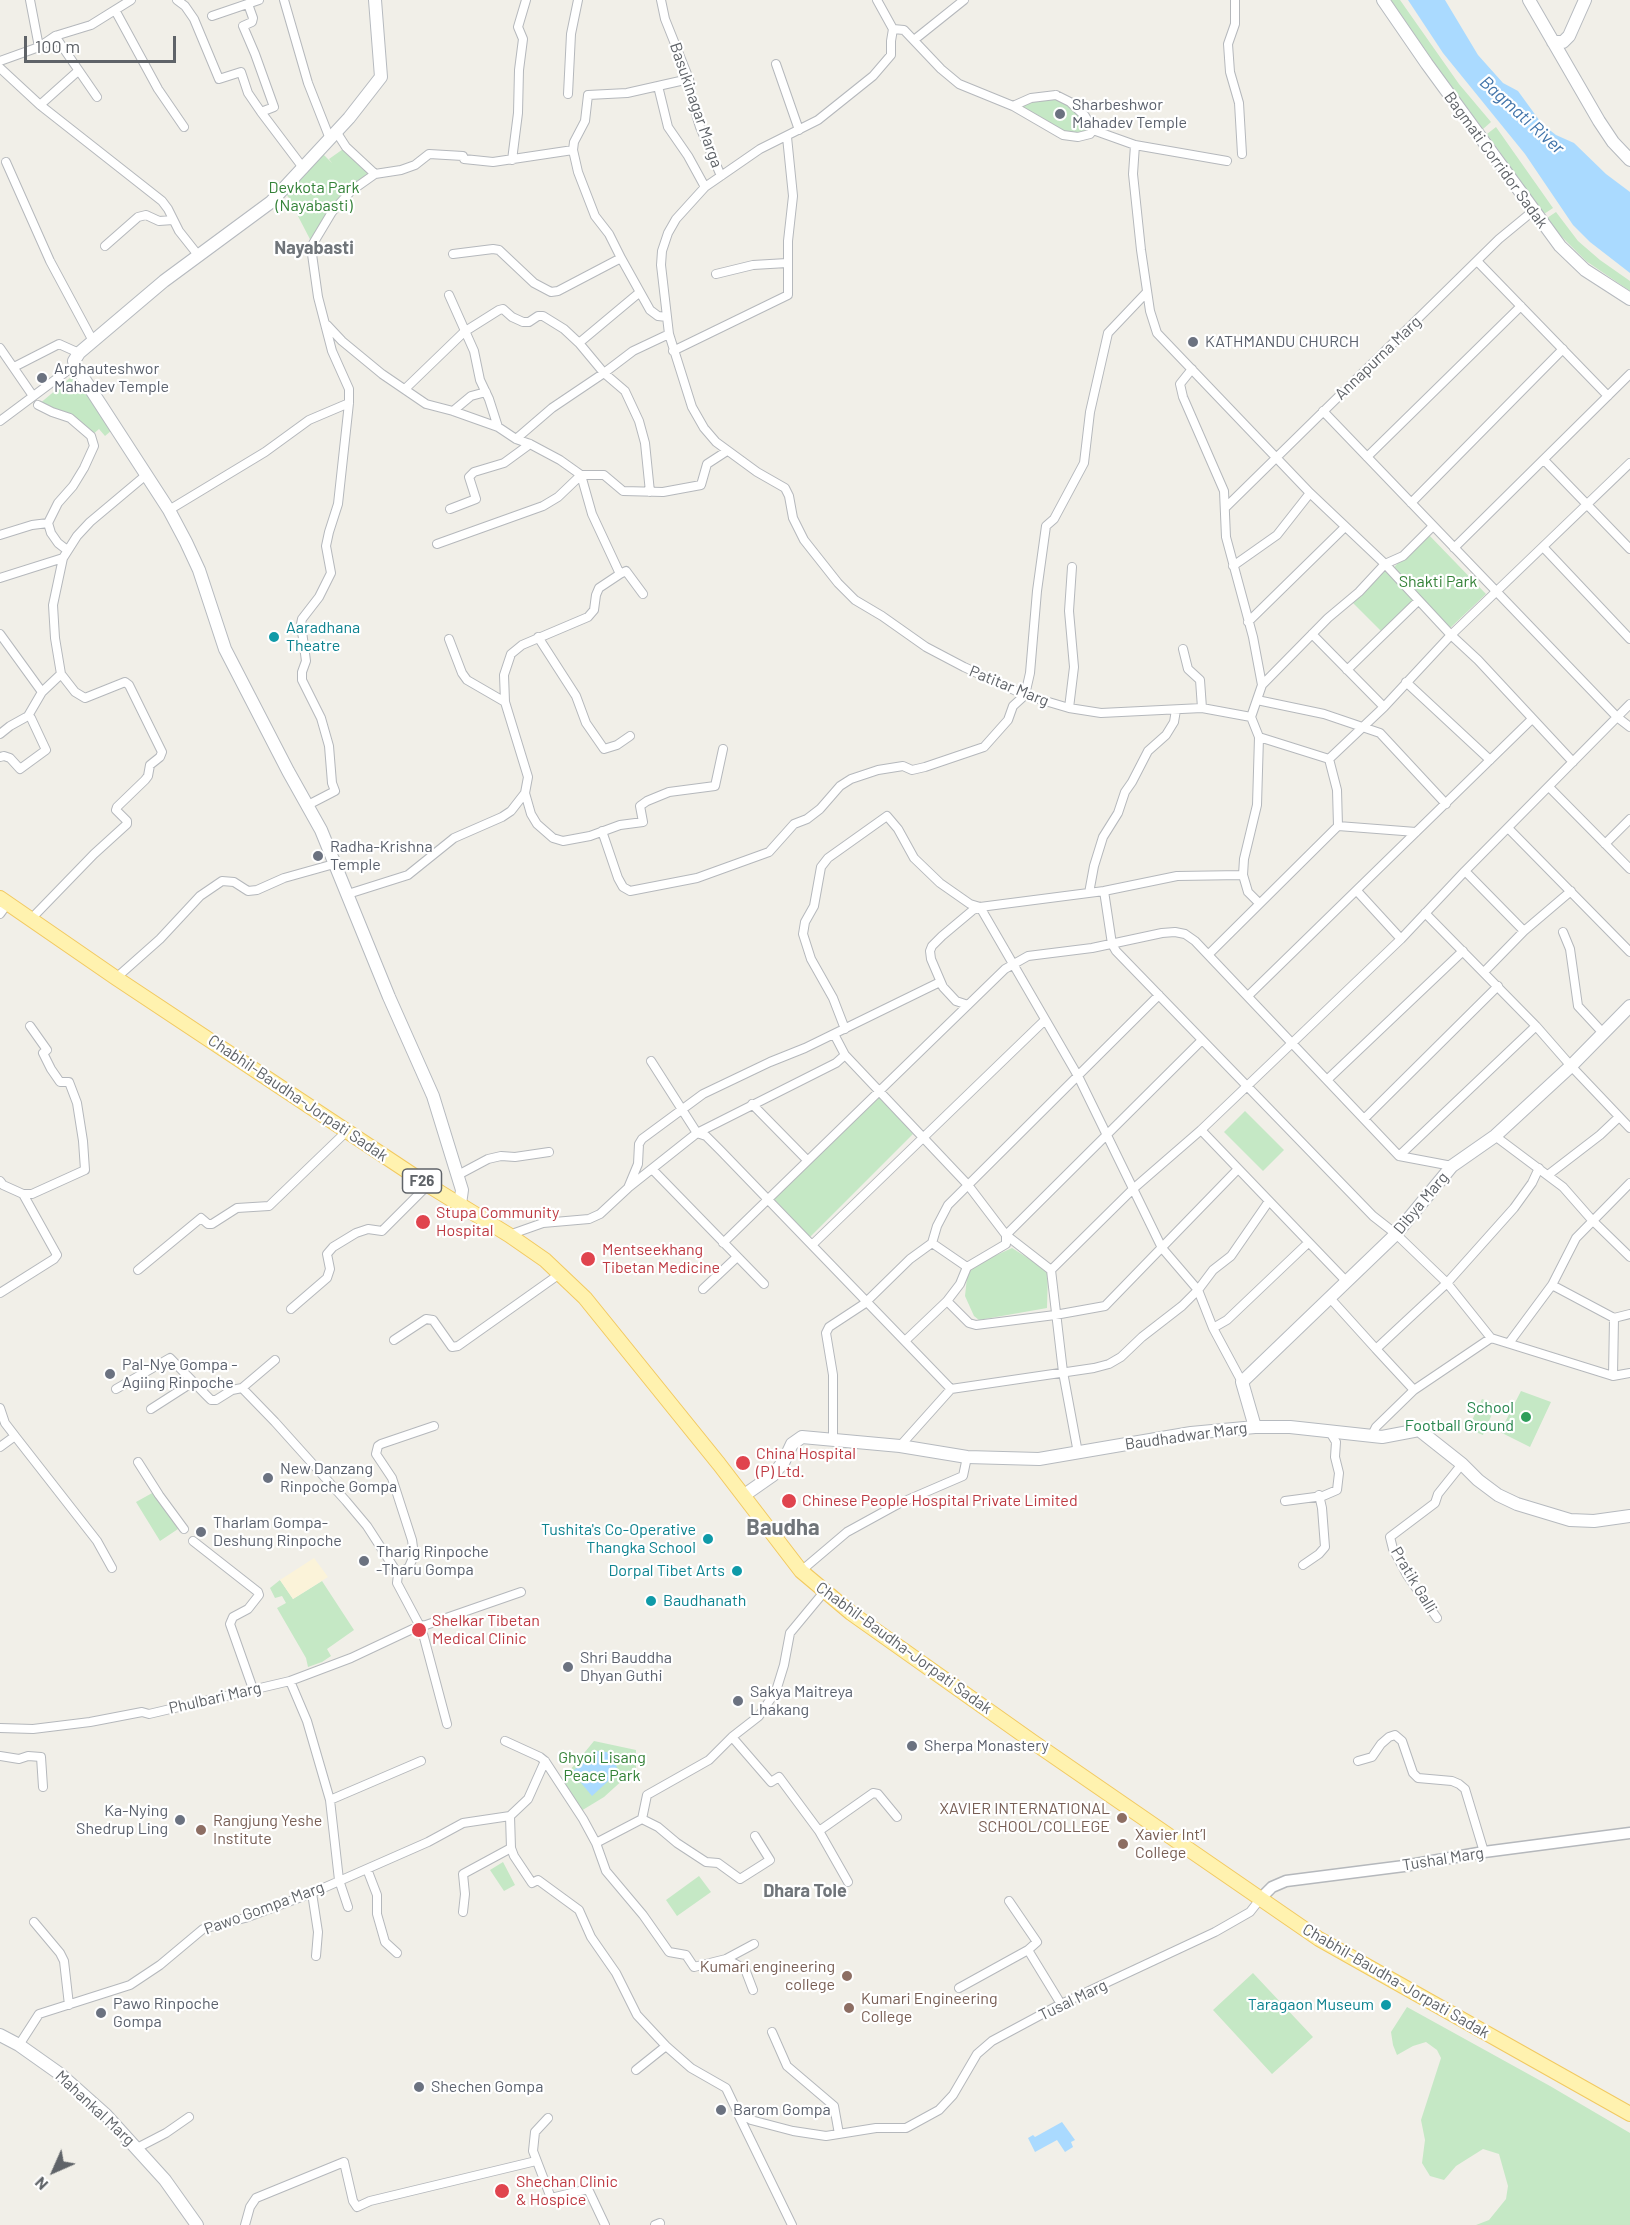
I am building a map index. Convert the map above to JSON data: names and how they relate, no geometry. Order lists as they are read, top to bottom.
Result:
{
  "streets": {
    "main road": [
      "Bagmati Corridor Sadak",
      "Chabhil-Baudha-Jorpati Sadak",
      "F26",
      "Dibya Marg",
      "Baudhadwar Marg",
      "Mahankal Marg"
    ],
    "street": [
      "Basukinagar Marga",
      "Annapurna Marg",
      "Patitar Marg",
      "Pratik Galli",
      "Phulbari Marg",
      "Tushal Marg",
      "Pawo Gompa Marg",
      "Tusal Marg"
    ]
  },
  "crossings": [
    ["Basukinagar Marga", "Patitar Marg"],
    ["Bagmati Corridor Sadak", "Annapurna Marg"],
    ["Chabhil-Baudha-Jorpati Sadak", "Baudhadwar Marg"],
    ["Chabhil-Baudha-Jorpati Sadak", "Tushal Marg"],
    ["Chabhil-Baudha-Jorpati Sadak", "Tusal Marg"],
    ["Baudhadwar Marg", "Pratik Galli"],
    ["Tushal Marg", "Tusal Marg"],
    ["Pawo Gompa Marg", "Mahankal Marg"]
  ],
  "districts": ["Nayabasti", "Baudha", "Dhara Tole"],
  "water": ["Bagmati River"],
  "parks": ["Devkota Park (Nayabasti)", "Shakti Park", "Ghyoi Lisang Peace Park"],
  "places": [
    "Sharbeshwor Mahadev Temple",
    "KATHMANDU CHURCH",
    "Arghauteshwor Mahadev Temple",
    "Aaradhana Theatre",
    "Radha-Krishna Temple",
    "Stupa Community Hospital",
    "Mentseekhang Tibetan Medicine",
    "Pal-Nye Gompa - Agiing Rinpoche",
    "School Football Ground",
    "China Hospital (P) Ltd.",
    "New Danzang Rinpoche Gompa",
    "Chinese People Hospital Private Limited",
    "Tharlam Gompa- Deshung Rinpoche",
    "Tushita's Co-Operative Thangka School",
    "Tharig Rinpoche -Tharu Gompa",
    "Dorpal Tibet Arts",
    "Baudhanath",
    "Shelkar Tibetan Medical Clinic",
    "Shri Bauddha Dhyan Guthi",
    "Sakya Maitreya Lhakang",
    "Sherpa Monastery",
    "XAVIER INTERNATIONAL SCHOOL/COLLEGE",
    "Ka-Nying Shedrup Ling",
    "Rangjung Yeshe Institute",
    "Xavier Int’l College",
    "Kumari engineering college",
    "Taragaon Museum",
    "Kumari Engineering College",
    "Pawo Rinpoche Gompa",
    "Shechen Gompa",
    "Barom Gompa",
    "Shechan Clinic & Hospice"
  ],
  "scale_bar": "100 m",
  "north": "bottom left"
}
